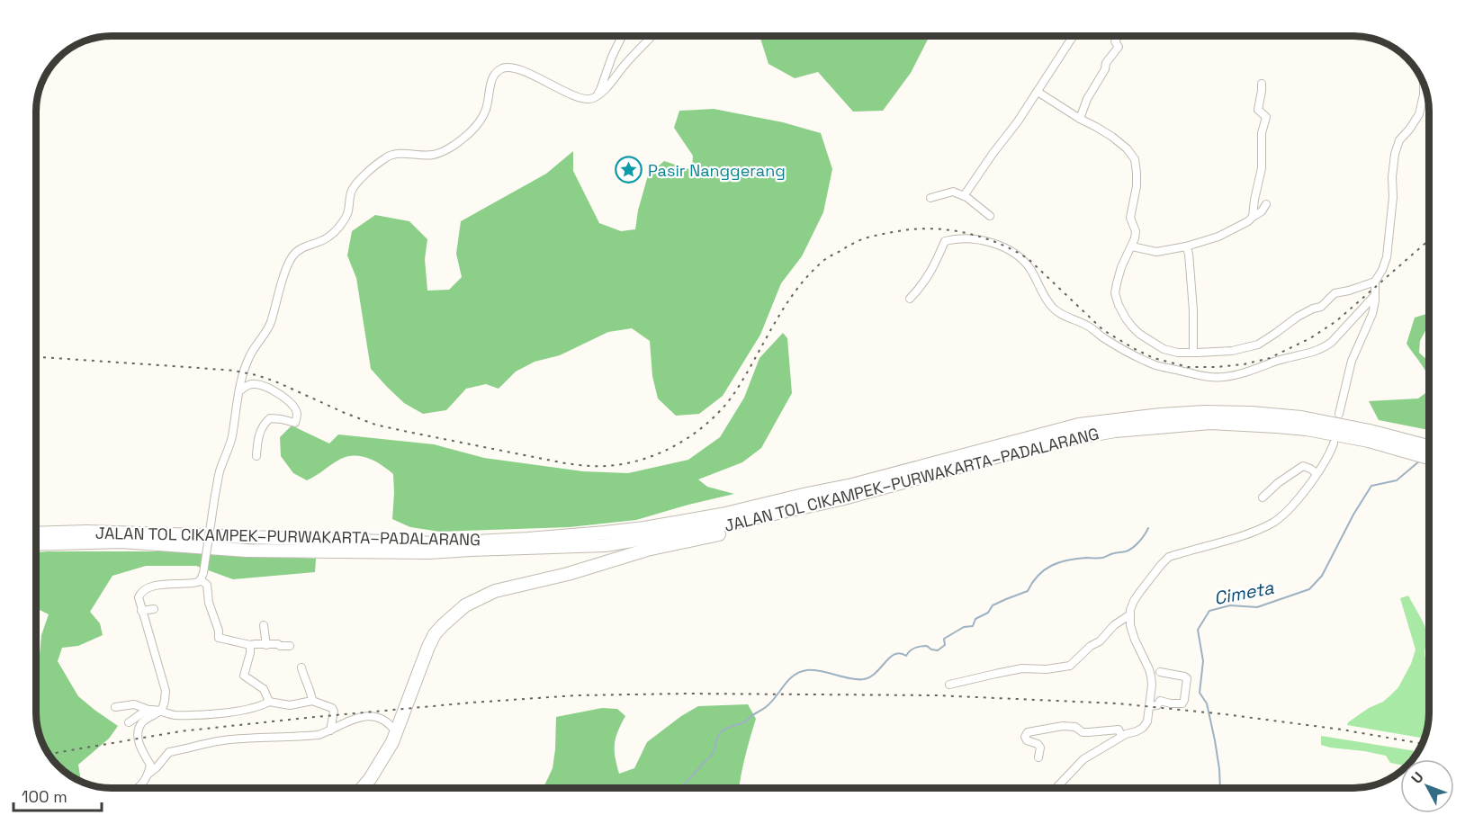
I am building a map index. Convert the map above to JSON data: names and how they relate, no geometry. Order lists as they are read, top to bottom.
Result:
{
  "streets": {
    "highway": ["JALAN TOL CIKAMPEK–PURWAKARTA–PADALARANG"]
  },
  "water": ["Cimeta"],
  "places": {
    "place": ["Pasir Nanggerang"]
  },
  "scale_bar": "100 m",
  "north": "top left"
}
